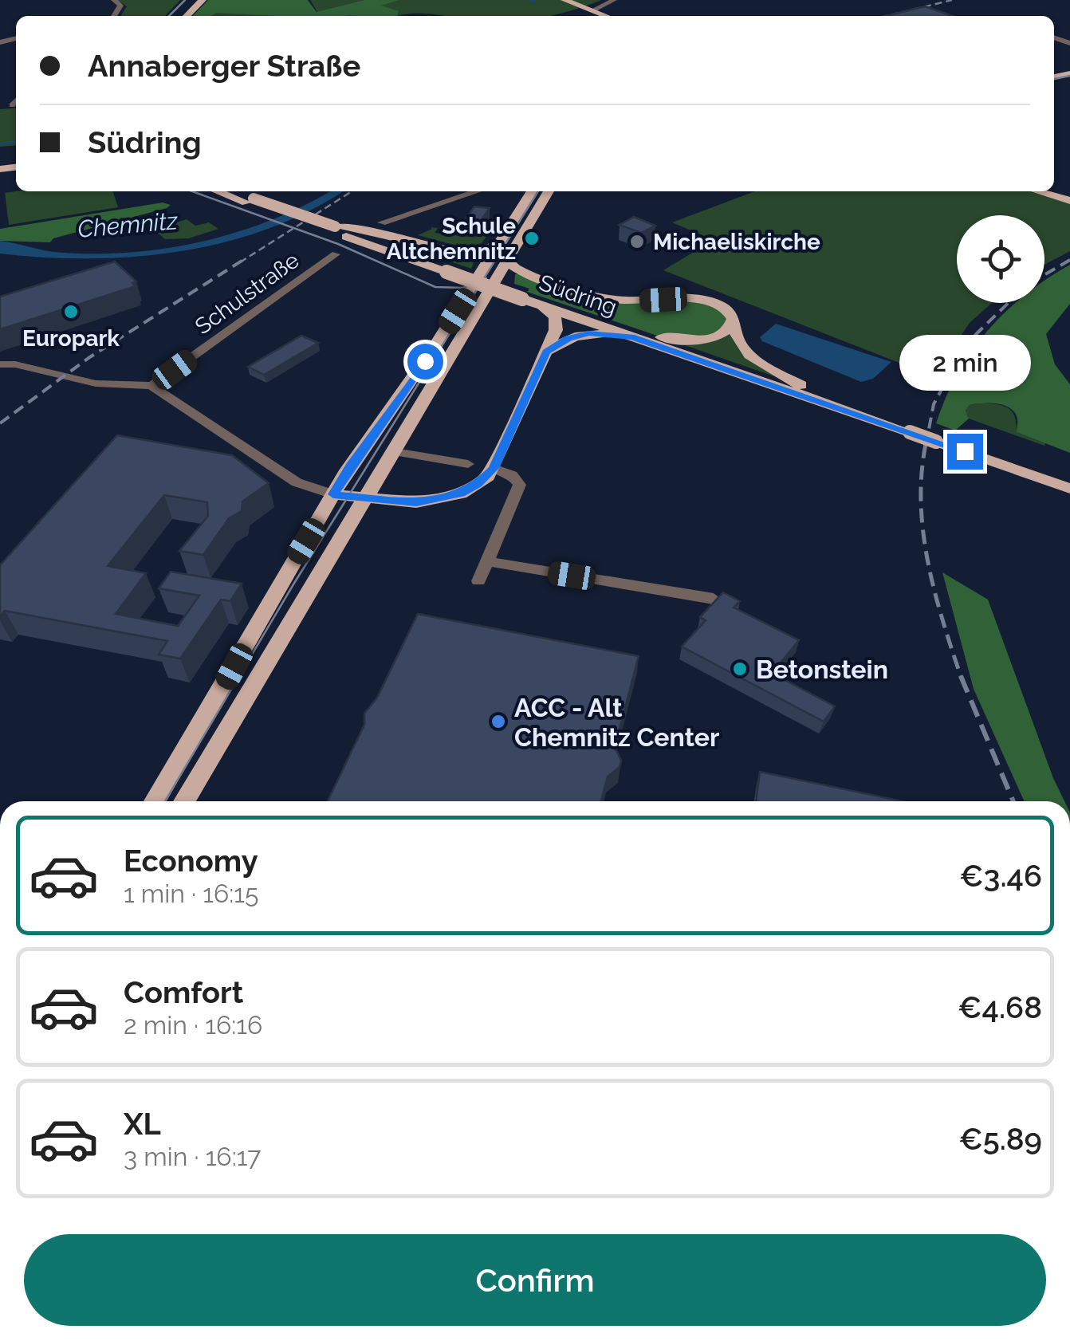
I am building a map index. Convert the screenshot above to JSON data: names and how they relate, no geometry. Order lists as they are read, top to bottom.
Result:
{
  "streets": {
    "main road": ["Südring"],
    "street": ["Schulstraße"]
  },
  "water": ["Chemnitz"],
  "places": [
    "Schule Altchemnitz",
    "Michaeliskirche",
    "Europark",
    "Betonstein",
    "ACC - Alt Chemnitz Center"
  ],
  "page": {
    "banner": ["Annaberger Straße", "Südring"],
    "bubble": "2 min",
    "list": [
      {
        "name": "Economy",
        "note": "1 min · 16:15",
        "value": "€3.46"
      },
      {
        "name": "Comfort",
        "note": "2 min · 16:16",
        "value": "€4.68"
      },
      {
        "name": "XL",
        "note": "3 min · 16:17",
        "value": "€5.89"
      }
    ],
    "buttons": "Confirm"
  }
}
